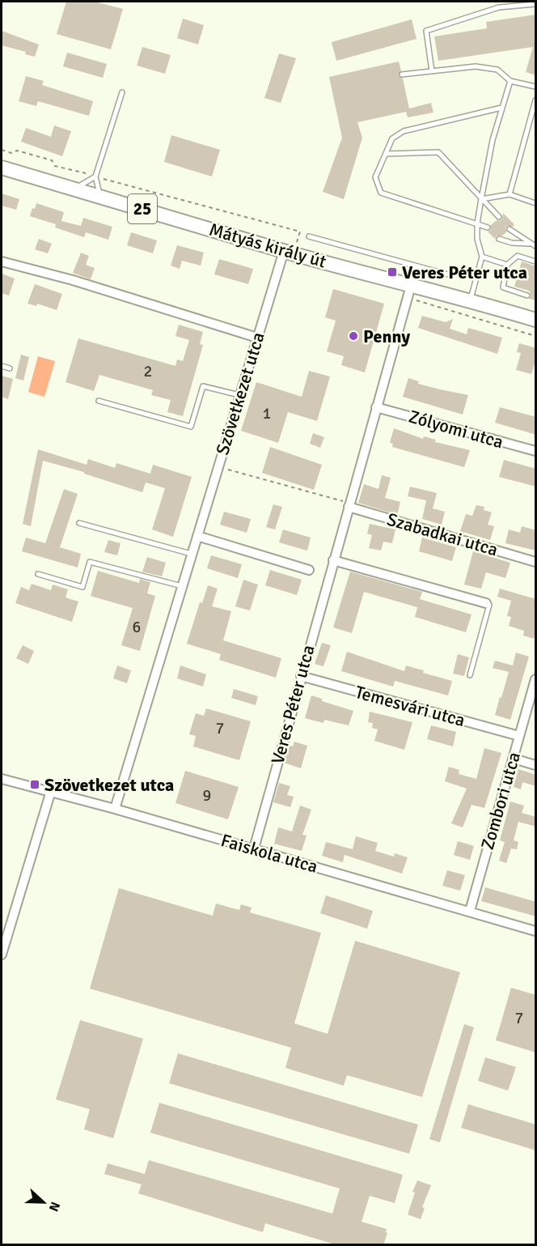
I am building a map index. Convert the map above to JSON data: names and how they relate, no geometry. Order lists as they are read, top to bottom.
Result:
{
  "streets": {
    "main road": ["25", "Mátyás király út"],
    "street": [
      "Szövetkezet utca",
      "Zólyomi utca",
      "Szabadkai utca",
      "Veres Péter utca",
      "Temesvári utca",
      "Zombori utca",
      "Faiskola utca"
    ]
  },
  "crossings": [
    ["Mátyás király út", "Szövetkezet utca"],
    ["Mátyás király út", "Veres Péter utca"],
    ["Szövetkezet utca", "Faiskola utca"],
    ["Zólyomi utca", "Veres Péter utca"],
    ["Szabadkai utca", "Veres Péter utca"],
    ["Veres Péter utca", "Temesvári utca"],
    ["Veres Péter utca", "Faiskola utca"],
    ["Temesvári utca", "Zombori utca"],
    ["Zombori utca", "Faiskola utca"]
  ],
  "places": {
    "transit": ["Veres Péter utca", "Szövetkezet utca"],
    "other": ["Penny"]
  },
  "house_numbers": [
    "2",
    "1",
    "6",
    "7",
    "9",
    "7"
  ],
  "north": "right"
}
